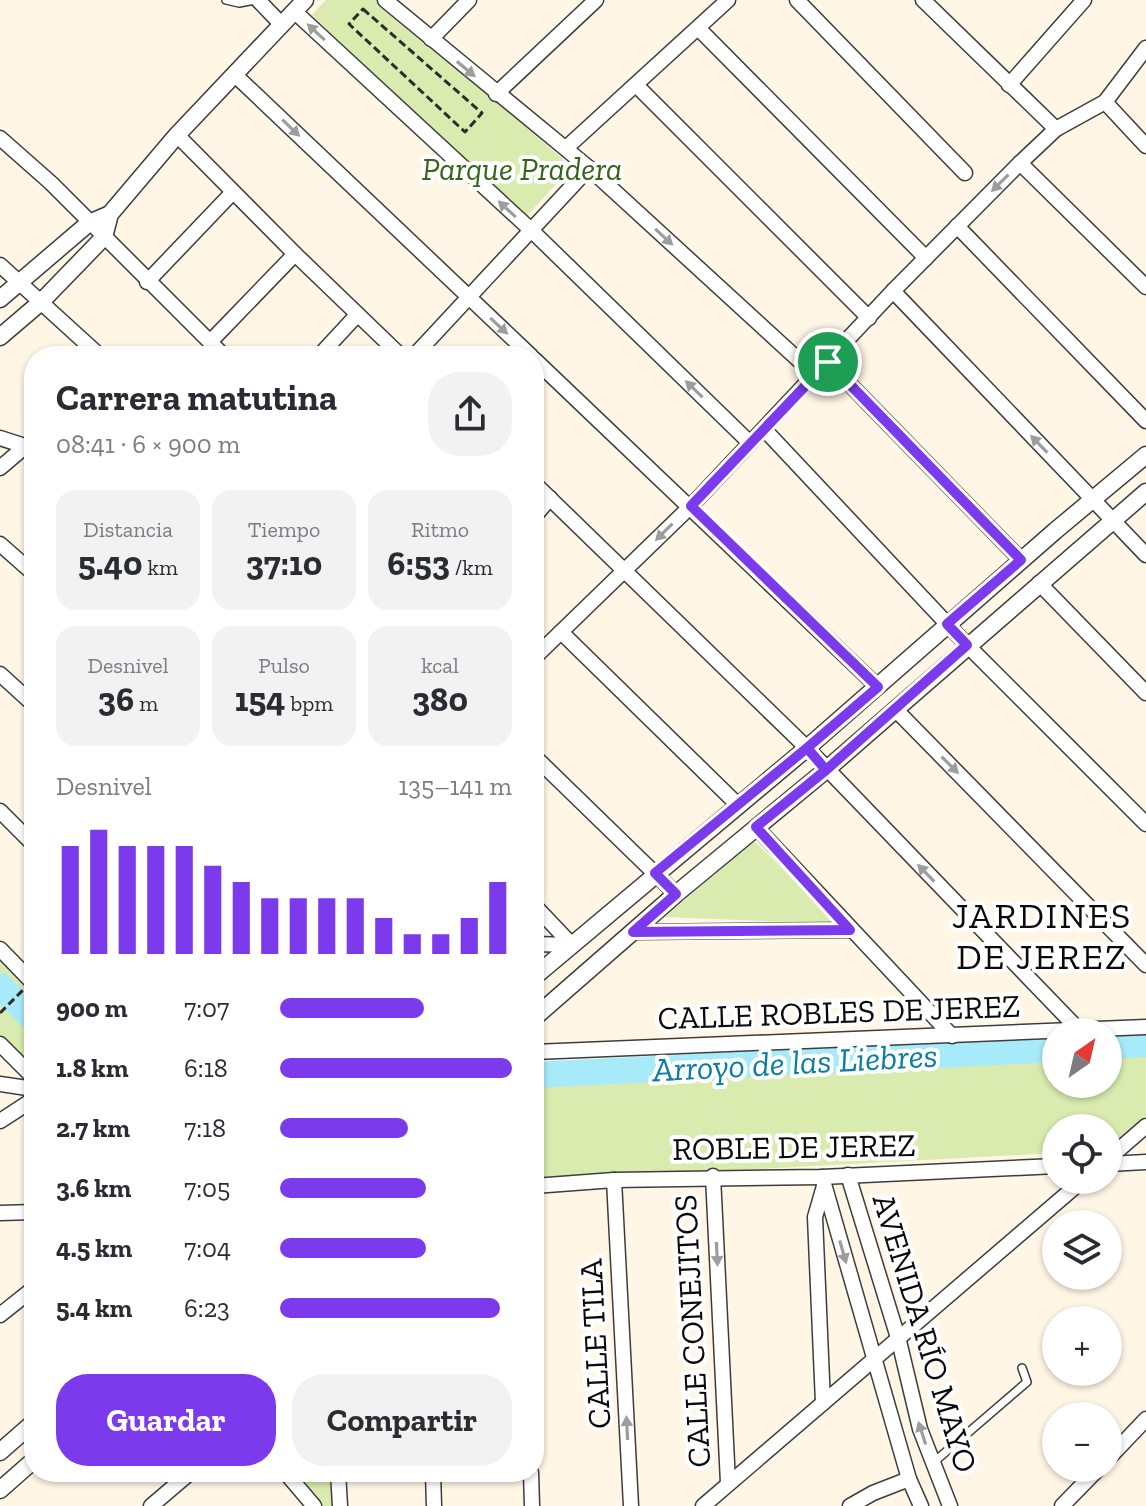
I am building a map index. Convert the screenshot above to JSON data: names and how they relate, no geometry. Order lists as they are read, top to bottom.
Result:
{
  "streets": {
    "street": [
      "CALLE ROBLES DE JEREZ",
      "ROBLE DE JEREZ",
      "CALLE CONEJITOS",
      "AVENIDA RÍO MAYO",
      "CALLE TILA"
    ]
  },
  "crossings": [
    ["ROBLE DE JEREZ", "CALLE CONEJITOS"],
    ["ROBLE DE JEREZ", "AVENIDA RÍO MAYO"],
    ["ROBLE DE JEREZ", "CALLE TILA"]
  ],
  "one_way": ["CALLE TILA"],
  "districts": ["JARDINES DE JEREZ"],
  "water": ["Arroyo de las Liebres"],
  "parks": ["Parque Pradera"],
  "north": "top right",
  "page": {
    "heading": ["Carrera matutina", "08:41 · 6 × 900 m"],
    "stats": [
      ["Distancia", "5.40 km"],
      ["Tiempo", "37:10"],
      ["Ritmo", "6:53 /km"],
      ["Desnivel", "36 m"],
      ["Pulso", "154 bpm"],
      ["kcal", "380"]
    ],
    "chart": ["Desnivel", "135–141 m"],
    "list": [
      {
        "name": "900 m",
        "note": "7:07"
      },
      {
        "name": "1.8 km",
        "note": "6:18"
      },
      {
        "name": "2.7 km",
        "note": "7:18"
      },
      {
        "name": "3.6 km",
        "note": "7:05"
      },
      {
        "name": "4.5 km",
        "note": "7:04"
      },
      {
        "name": "5.4 km",
        "note": "6:23"
      }
    ],
    "map_buttons": ["+", "−"],
    "buttons": ["Guardar", "Compartir"]
  }
}
